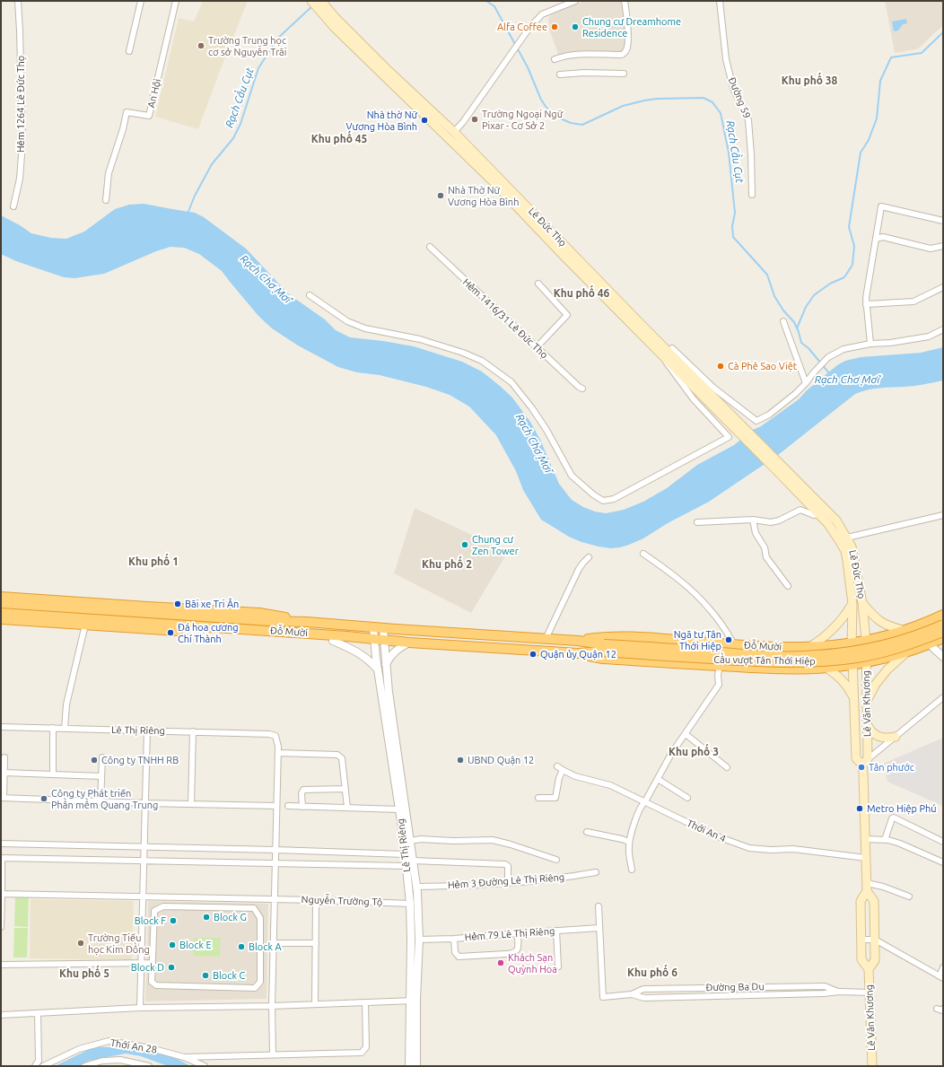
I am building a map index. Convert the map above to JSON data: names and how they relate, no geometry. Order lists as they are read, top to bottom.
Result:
{
  "streets": {
    "highway": ["Đỗ Mười", "Cầu vượt Tân Thới Hiệp"],
    "main road": ["Lê Đức Thọ", "Lê Văn Khương"],
    "street": [
      "An Hội",
      "Đường 59",
      "Hẻm 1264 Lê Đức Thọ",
      "Hẻm 1416/31 Lê Đức Thọ",
      "Lê Thị Riêng",
      "Thới An 4",
      "Hẻm 3 Đường Lê Thị Riêng",
      "Nguyễn Trường Tộ",
      "Hẻm 79 Lê Thị Riêng",
      "Đường Ba Du",
      "Thới An 28"
    ]
  },
  "crossings": [
    ["Lê Đức Thọ", "Đỗ Mười"],
    ["Lê Đức Thọ", "Lê Văn Khương"],
    ["Đỗ Mười", "Cầu vượt Tân Thới Hiệp"],
    ["Đỗ Mười", "Lê Văn Khương"],
    ["Đỗ Mười", "Lê Thị Riêng"],
    ["Lê Văn Khương", "Thới An 4"],
    ["Lê Văn Khương", "Đường Ba Du"],
    ["Lê Thị Riêng", "Hẻm 3 Đường Lê Thị Riêng"],
    ["Lê Thị Riêng", "Nguyễn Trường Tộ"],
    ["Lê Thị Riêng", "Hẻm 79 Lê Thị Riêng"],
    ["Hẻm 79 Lê Thị Riêng", "Đường Ba Du"]
  ],
  "districts": [
    "Khu phố 38",
    "Khu phố 45",
    "Khu phố 46",
    "Khu phố 1",
    "Khu phố 2",
    "Khu phố 3",
    "Khu phố 6",
    "Khu phố 5"
  ],
  "water": ["Rạch Cầu Cụt", "Rạch Chợ Mới"],
  "places": [
    "Alfa Coffee",
    "Chung cư Dreamhome Residence",
    "Trường Trung học cơ sở Nguyễn Trãi",
    "Trường Ngoại Ngữ Pixar - Cơ Sở 2",
    "Nhà thờ Nữ Vương Hòa Bình",
    "Nhà Thờ Nữ Vương Hòa Bình",
    "Cà Phê Sao Việt",
    "Chung cư Zen Tower",
    "Bãi xe Tri Ân",
    "Đá hoa cương Chí Thành",
    "Ngã tư Tân Thới Hiệp",
    "Quận ủy Quận 12",
    "Công ty TNHH RB",
    "UBND Quận 12",
    "Tân phước",
    "Công ty Phát triển Phần mềm Quang Trung",
    "Metro Hiệp Phú",
    "Block G",
    "Block F",
    "Trường Tiểu học Kim Đồng",
    "Block E",
    "Block A",
    "Khách Sạn Quỳnh Hoa",
    "Block D",
    "Block C"
  ]
}
